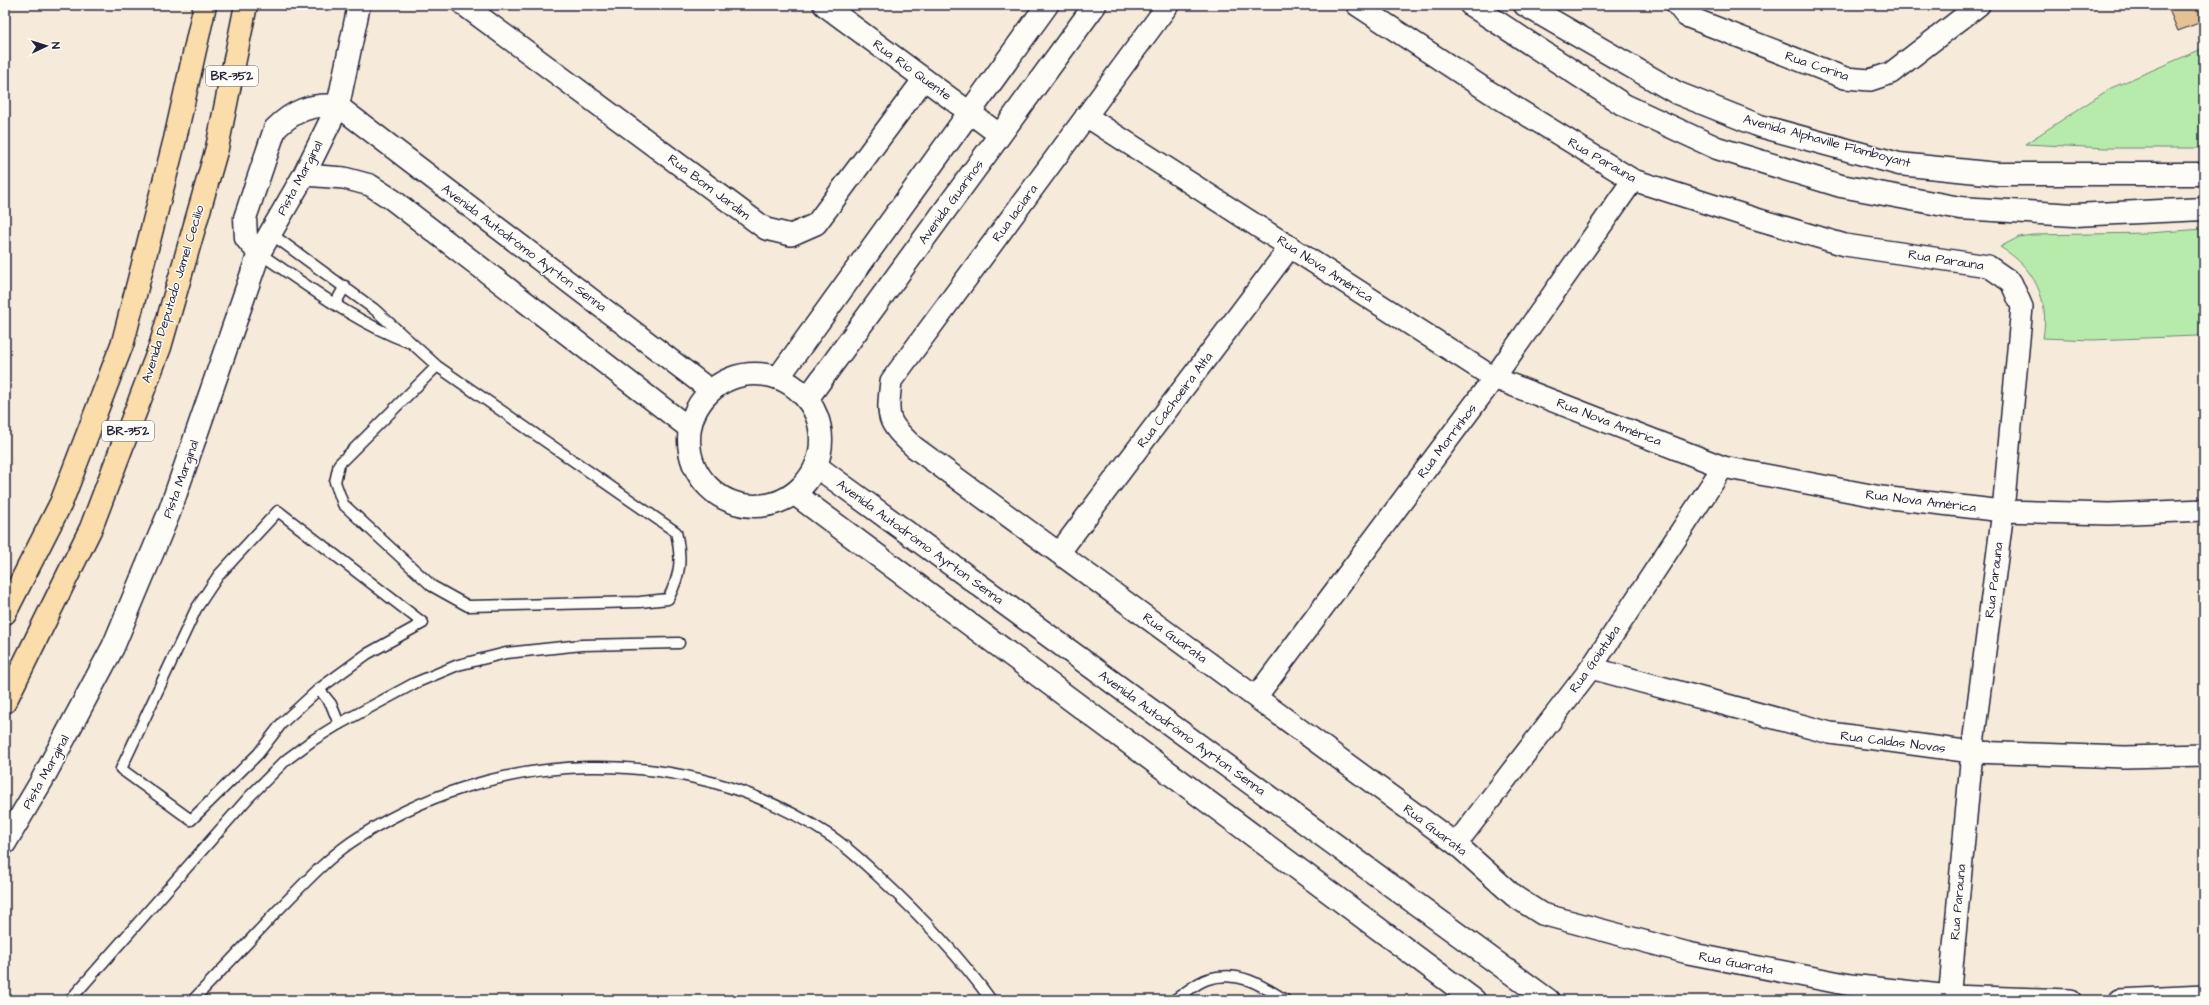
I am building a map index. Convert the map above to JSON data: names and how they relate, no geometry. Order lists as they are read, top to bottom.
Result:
{
  "streets": {
    "highway": ["BR-352", "Avenida Deputado Jamel Cecilio"],
    "street": [
      "Rua Corina",
      "Rua Rio Quente",
      "Avenida Alphaville Flamboyant",
      "Rua Parauna",
      "Pista Marginal",
      "Rua Bom Jardim",
      "Avenida Guarinos",
      "Rua Iaciara",
      "Avenida Autodrómo Ayrton Senna",
      "Rua Nova América",
      "Rua Cachoeira Alta",
      "Rua Morrinhos",
      "Rua Guarata",
      "Rua Goiatuba",
      "Rua Caldas Novas"
    ]
  },
  "crossings": [
    ["Rua Rio Quente", "Rua Bom Jardim"],
    ["Rua Rio Quente", "Avenida Guarinos"],
    ["Rua Parauna", "Rua Nova América"],
    ["Rua Parauna", "Rua Morrinhos"],
    ["Rua Parauna", "Rua Guarata"],
    ["Rua Parauna", "Rua Caldas Novas"],
    ["Pista Marginal", "Avenida Autodrómo Ayrton Senna"],
    ["Avenida Guarinos", "Avenida Autodrómo Ayrton Senna"],
    ["Rua Iaciara", "Rua Nova América"],
    ["Rua Iaciara", "Rua Guarata"],
    ["Rua Nova América", "Rua Cachoeira Alta"],
    ["Rua Nova América", "Rua Morrinhos"],
    ["Rua Nova América", "Rua Goiatuba"],
    ["Rua Cachoeira Alta", "Rua Guarata"],
    ["Rua Morrinhos", "Rua Guarata"],
    ["Rua Guarata", "Rua Goiatuba"],
    ["Rua Goiatuba", "Rua Caldas Novas"]
  ],
  "north": "right"
}
